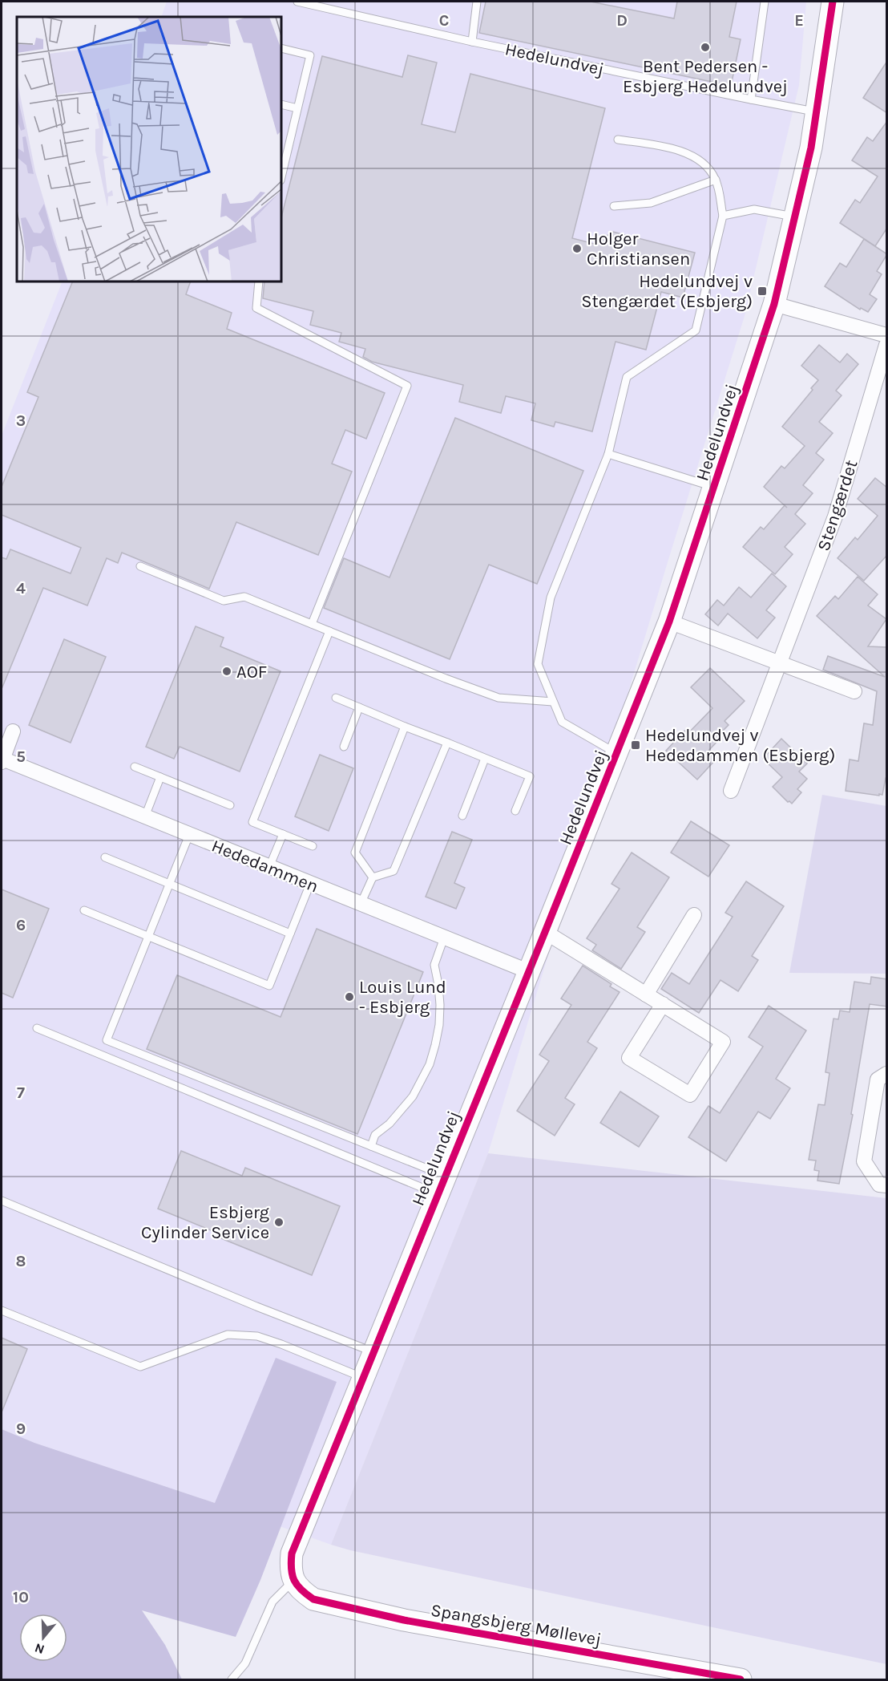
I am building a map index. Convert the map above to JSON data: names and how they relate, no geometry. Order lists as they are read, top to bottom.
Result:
{
  "streets": {
    "street": [
      "Hedelundvej",
      "Stengærdet",
      "Hededammen",
      "Spangsbjerg Møllevej"
    ]
  },
  "crossings": [
    ["Hedelundvej", "Hededammen"],
    ["Hedelundvej", "Spangsbjerg Møllevej"]
  ],
  "places": {
    "other": [
      "Bent Pedersen - Esbjerg Hedelundvej",
      "Holger Christiansen",
      "AOF",
      "Louis Lund - Esbjerg",
      "Esbjerg Cylinder Service"
    ],
    "transit": ["Hedelundvej v Stengærdet (Esbjerg)", "Hedelundvej v Hededammen (Esbjerg)"]
  },
  "north": "bottom",
  "grid": {
    "columns": ["C", "D", "E"],
    "rows": [
      "3",
      "4",
      "5",
      "6",
      "7",
      "8",
      "9",
      "10"
    ]
  }
}
